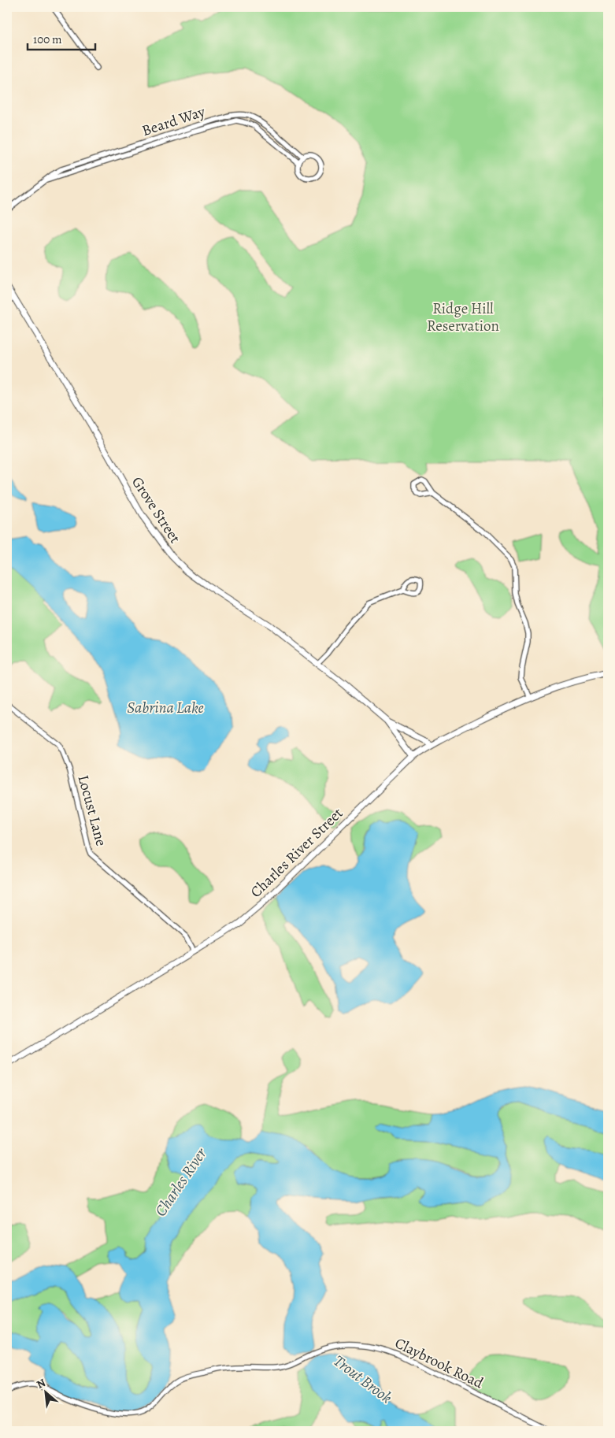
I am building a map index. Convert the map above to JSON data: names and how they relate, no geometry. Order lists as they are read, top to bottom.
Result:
{
  "streets": {
    "street": [
      "Beard Way",
      "Grove Street",
      "Locust Lane",
      "Charles River Street",
      "Claybrook Road"
    ]
  },
  "crossings": [
    ["Grove Street", "Charles River Street"],
    ["Locust Lane", "Charles River Street"]
  ],
  "water": ["Sabrina Lake", "Charles River", "Trout Brook"],
  "parks": ["Ridge Hill Reservation"],
  "scale_bar": "100 m",
  "north": "top left"
}
